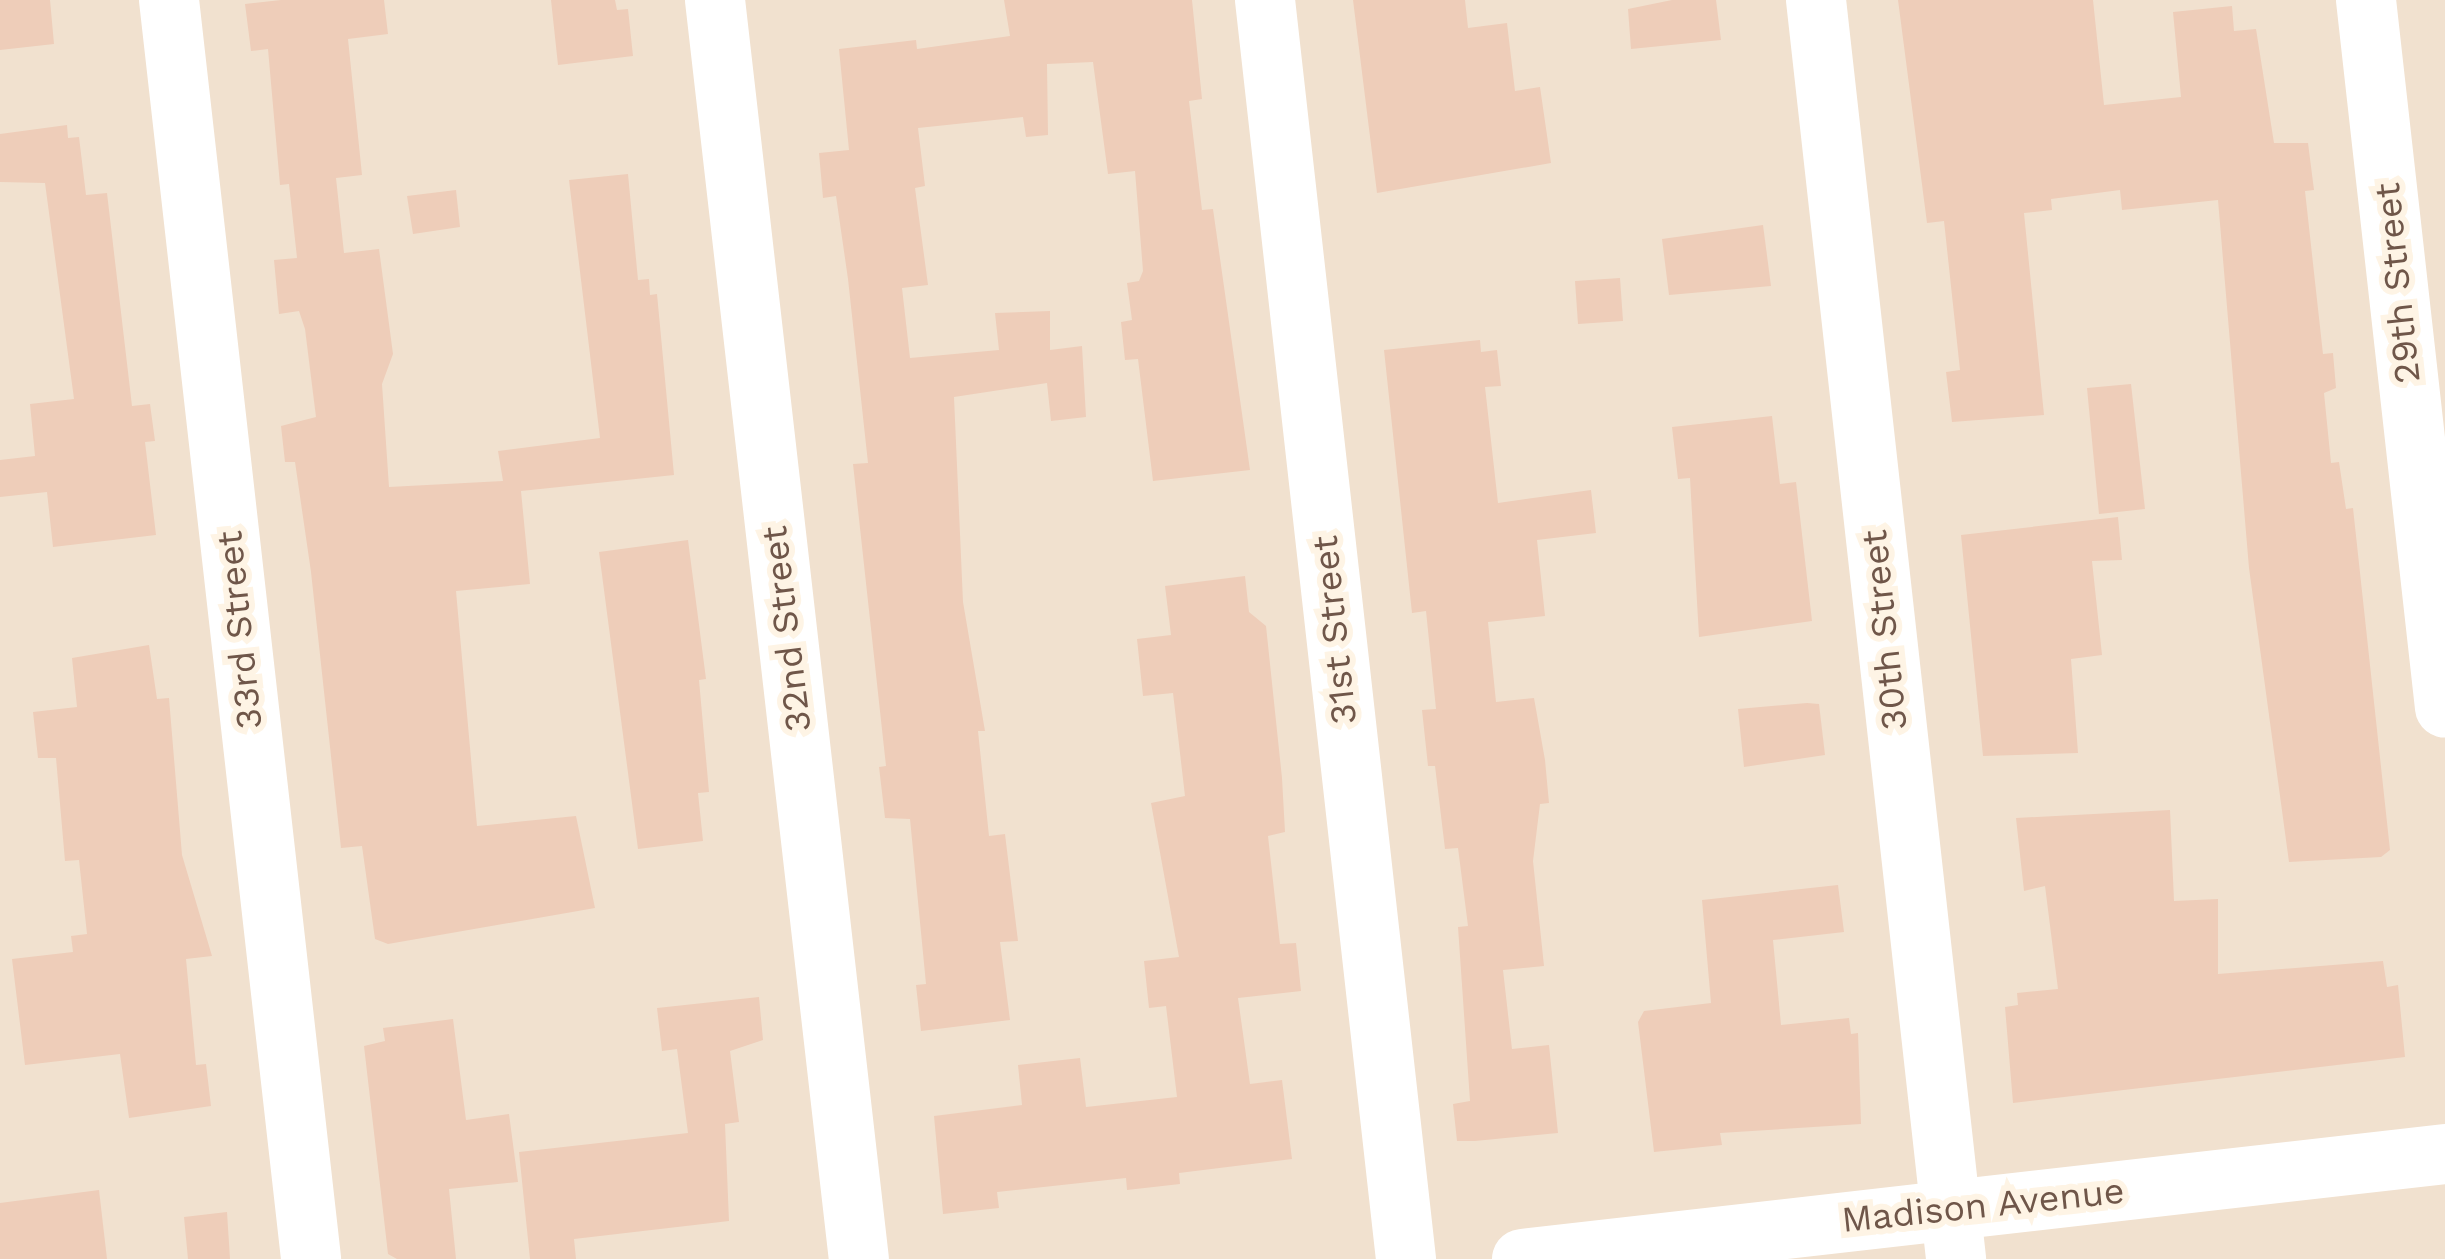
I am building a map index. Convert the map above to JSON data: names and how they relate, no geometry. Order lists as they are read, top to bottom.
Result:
{
  "streets": {
    "street": [
      "29th Street",
      "32nd Street",
      "33rd Street",
      "31st Street",
      "30th Street",
      "Madison Avenue"
    ]
  },
  "crossings": [
    ["30th Street", "Madison Avenue"]
  ]
}
